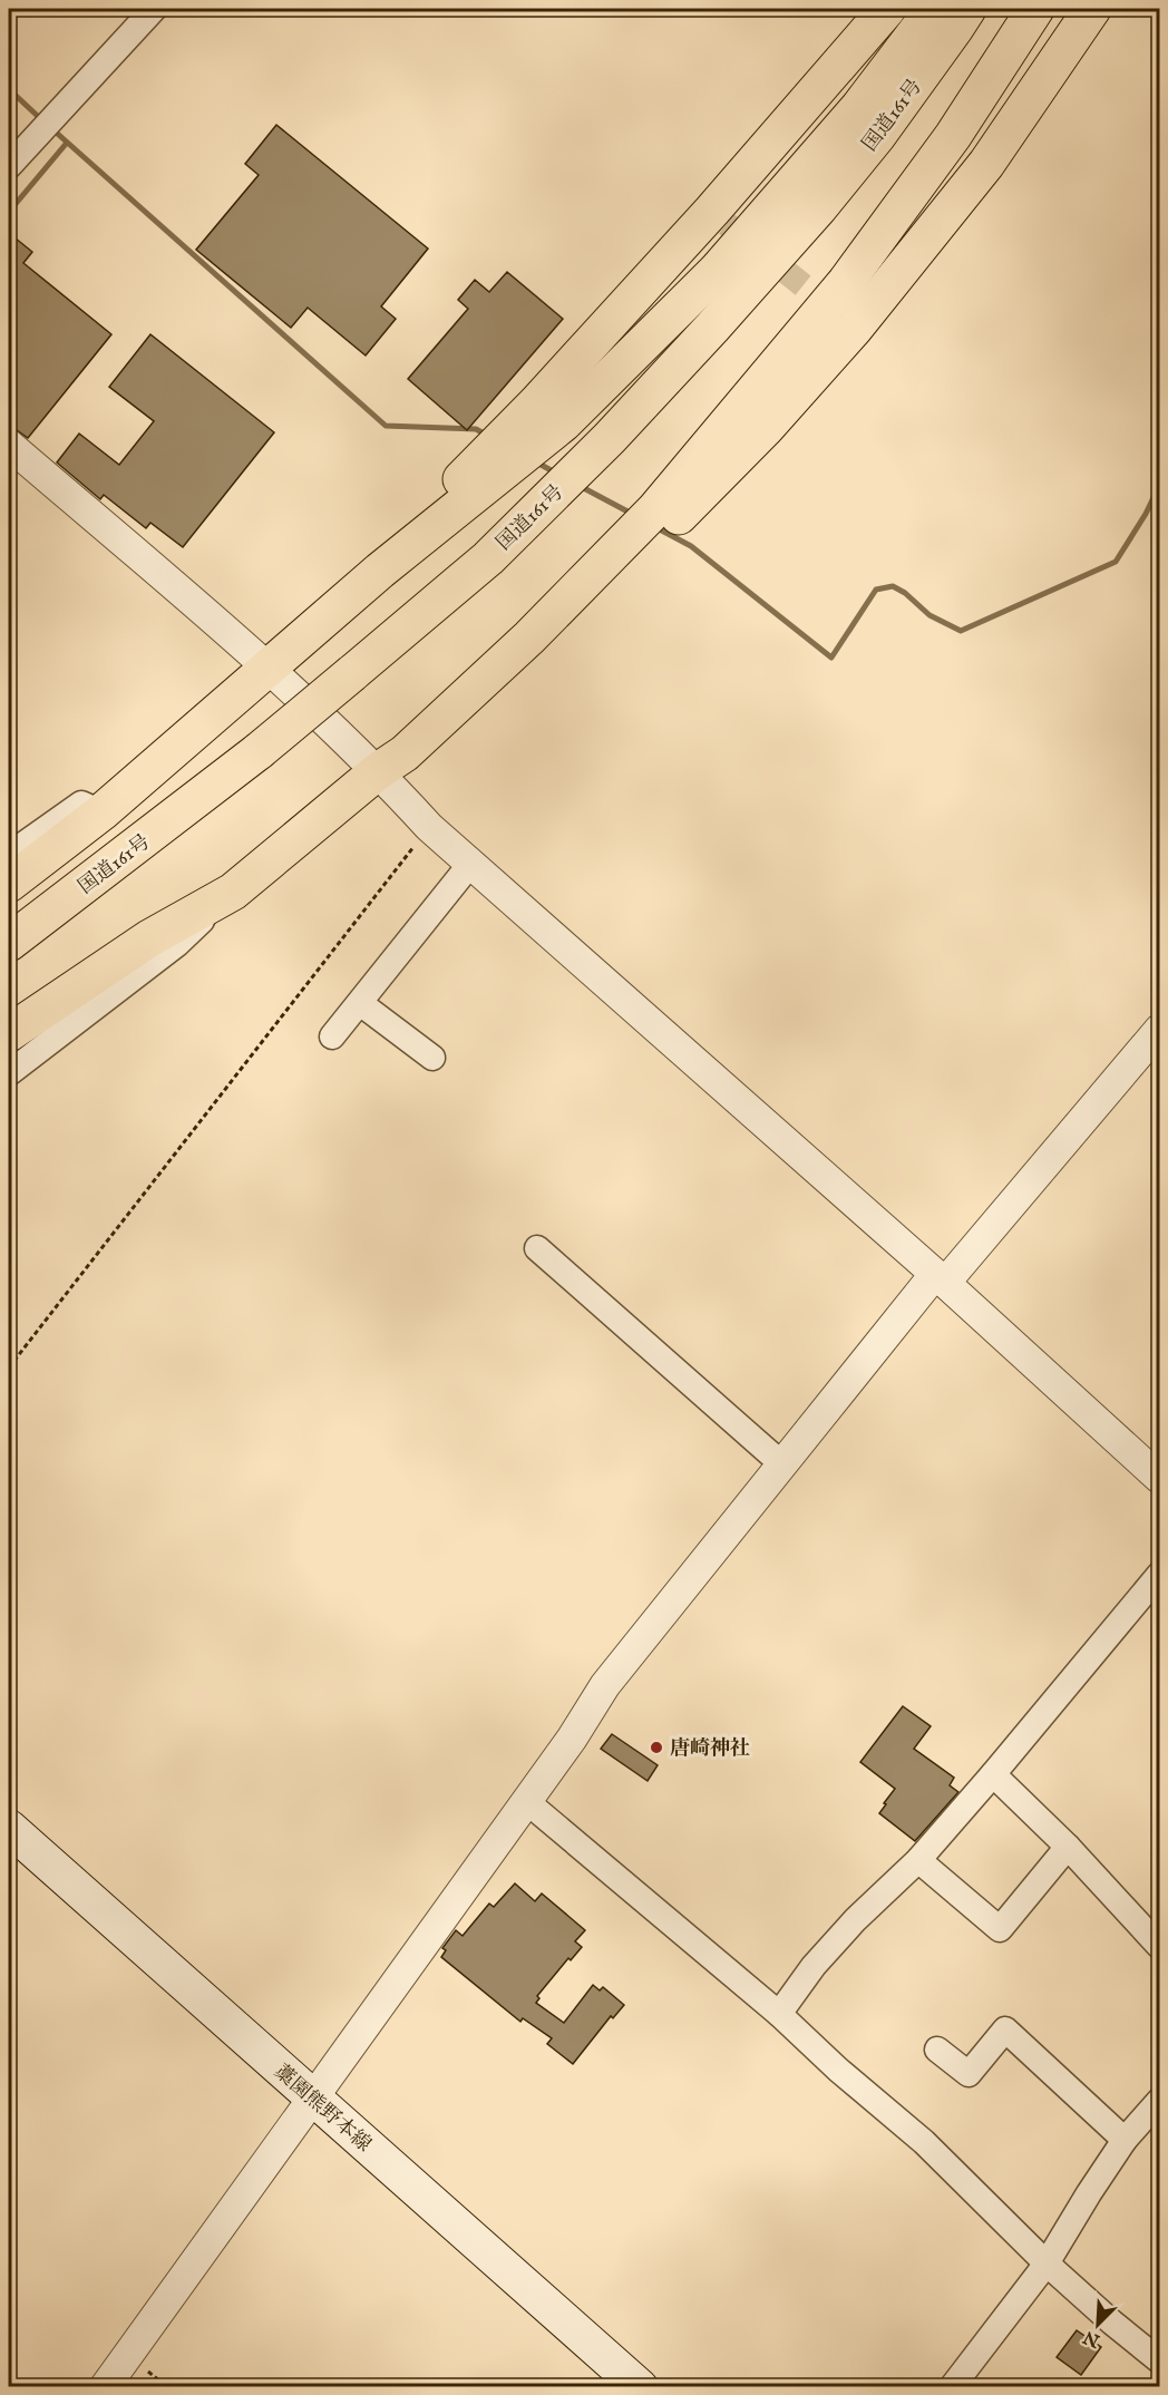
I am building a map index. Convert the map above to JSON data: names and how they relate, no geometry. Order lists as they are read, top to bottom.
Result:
{
  "streets": {
    "highway": ["国道161号"],
    "main road": ["藁園熊野本線"]
  },
  "places": ["唐崎神社"],
  "north": "bottom left"
}
